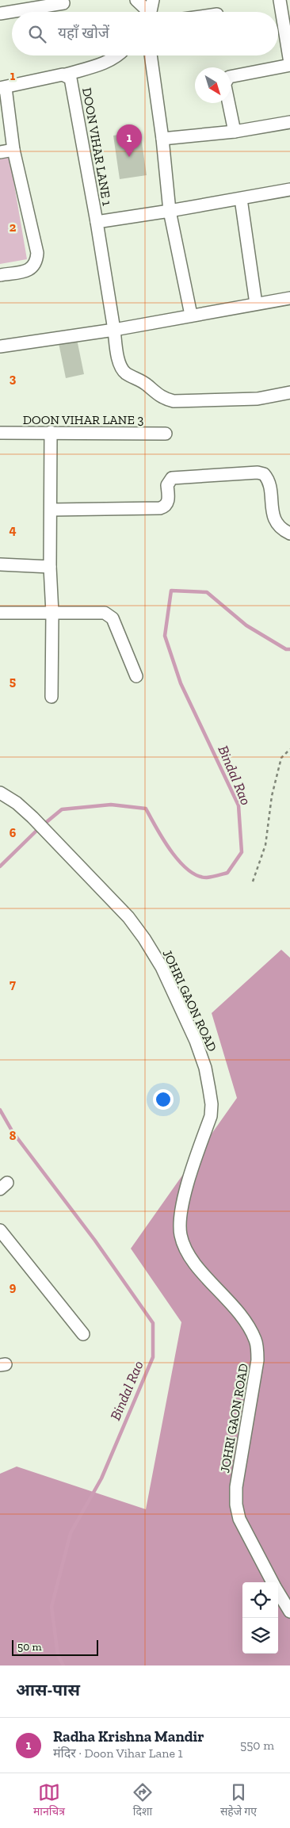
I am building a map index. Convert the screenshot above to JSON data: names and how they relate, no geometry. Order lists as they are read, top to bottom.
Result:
{
  "streets": {
    "street": ["DOON VIHAR LANE 1", "DOON VIHAR LANE 3", "JOHRI GAON ROAD"]
  },
  "water": ["Bindal Rao"],
  "scale_bar": "50 m",
  "north": "bottom right",
  "page": {
    "search": "यहाँ खोजें",
    "pins": "1",
    "scale": "50 m",
    "heading": "आस-पास",
    "list": [
      {
        "mark": "1",
        "name": "Radha Krishna Mandir",
        "note": "मंदिर · Doon Vihar Lane 1",
        "value": "550 m"
      }
    ],
    "nav": ["मानचित्र", "दिशा", "सहेजे गए"]
  },
  "grid": {
    "rows": [
      "1",
      "2",
      "3",
      "4",
      "5",
      "6",
      "7",
      "8",
      "9"
    ]
  }
}
